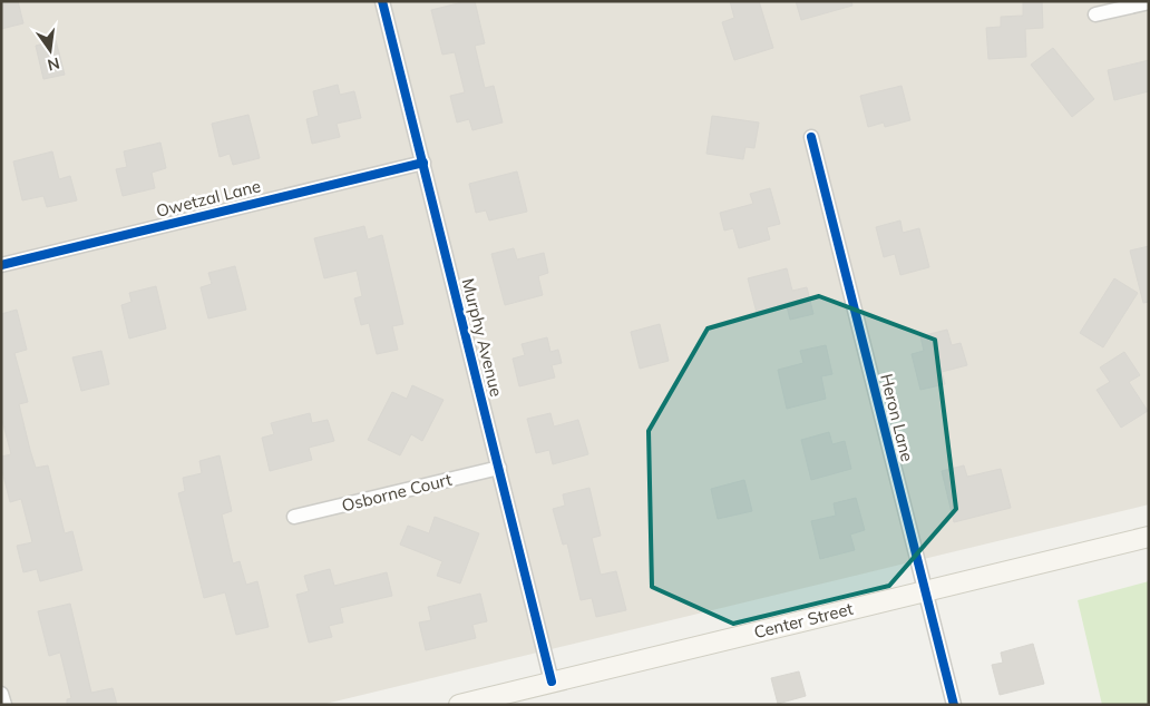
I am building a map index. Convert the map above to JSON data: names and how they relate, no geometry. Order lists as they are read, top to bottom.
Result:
{
  "streets": {
    "main road": ["Center Street"],
    "street": [
      "Owetzal Lane",
      "Murphy Avenue",
      "Heron Lane",
      "Osborne Court"
    ]
  },
  "crossings": [
    ["Owetzal Lane", "Murphy Avenue"],
    ["Murphy Avenue", "Osborne Court"],
    ["Murphy Avenue", "Center Street"],
    ["Heron Lane", "Center Street"]
  ],
  "north": "bottom"
}
